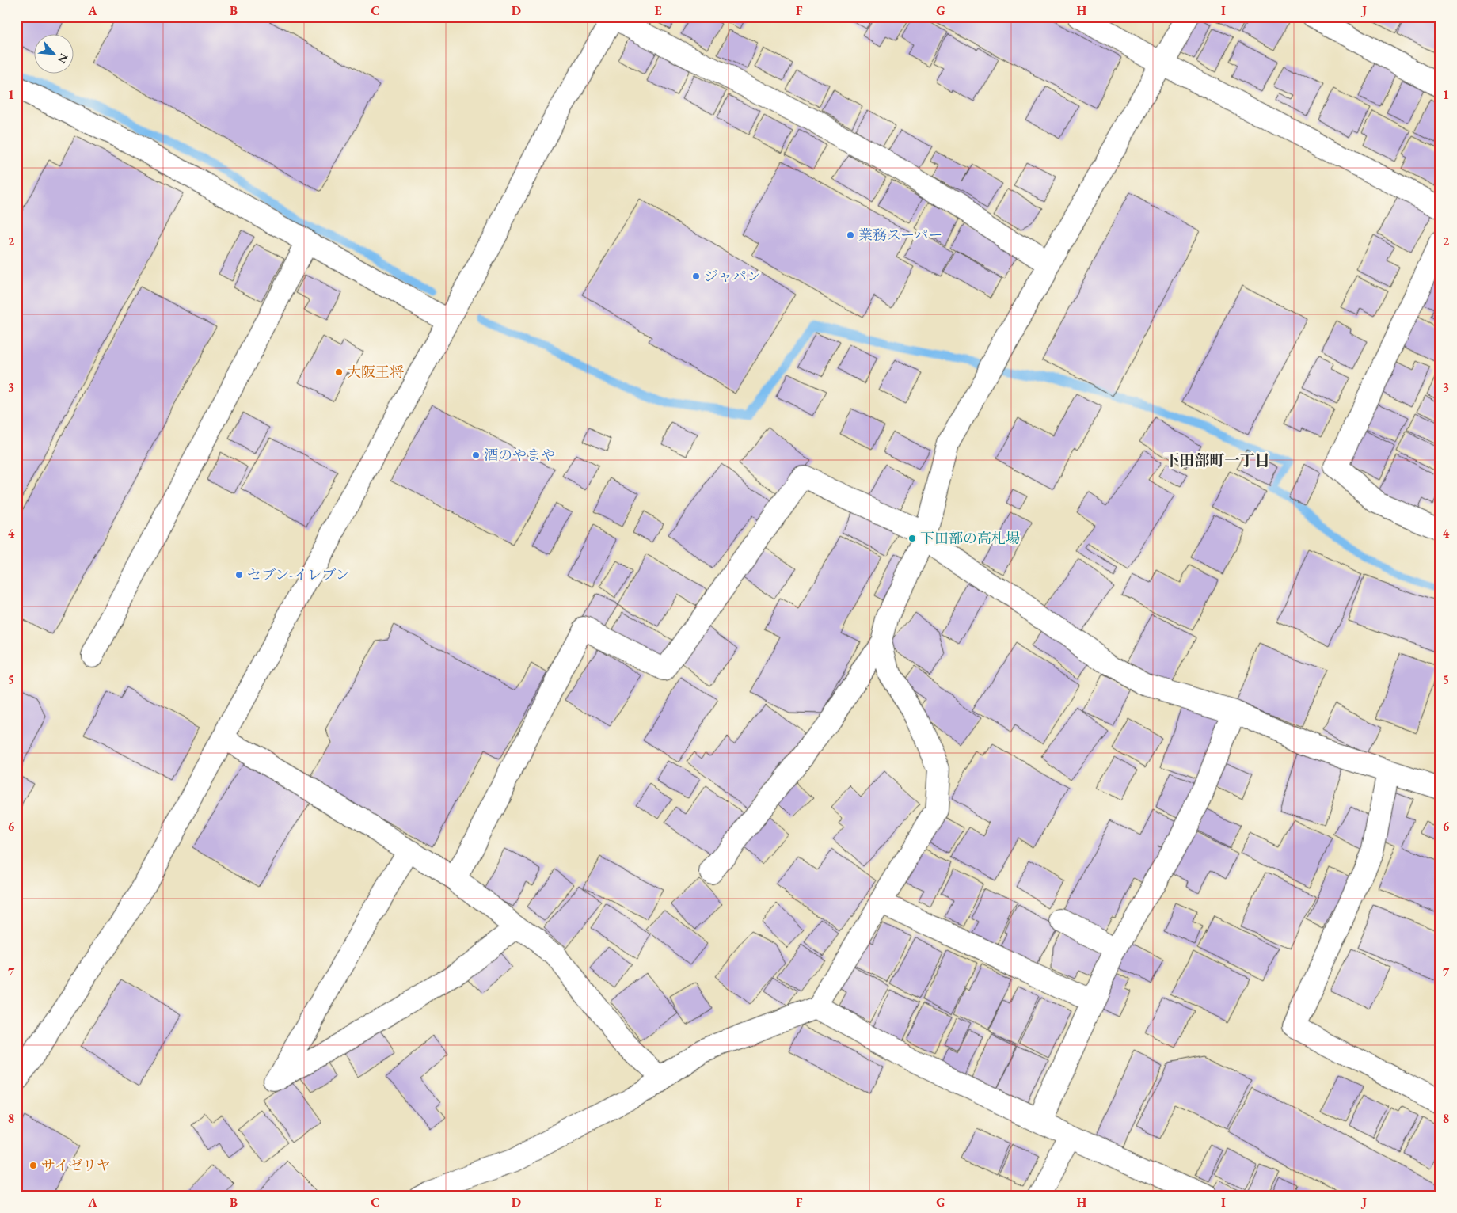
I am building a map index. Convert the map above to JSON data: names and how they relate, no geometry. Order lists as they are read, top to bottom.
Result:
{
  "districts": ["下田部町一丁目"],
  "places": [
    "業務スーパー",
    "ジャパン",
    "大阪王将",
    "酒のやまや",
    "下田部の高札場",
    "セブン-イレブン",
    "サイゼリヤ"
  ],
  "north": "bottom right",
  "grid": {
    "columns": [
      "A",
      "B",
      "C",
      "D",
      "E",
      "F",
      "G",
      "H",
      "I",
      "J"
    ],
    "rows": [
      "1",
      "2",
      "3",
      "4",
      "5",
      "6",
      "7",
      "8"
    ]
  }
}
